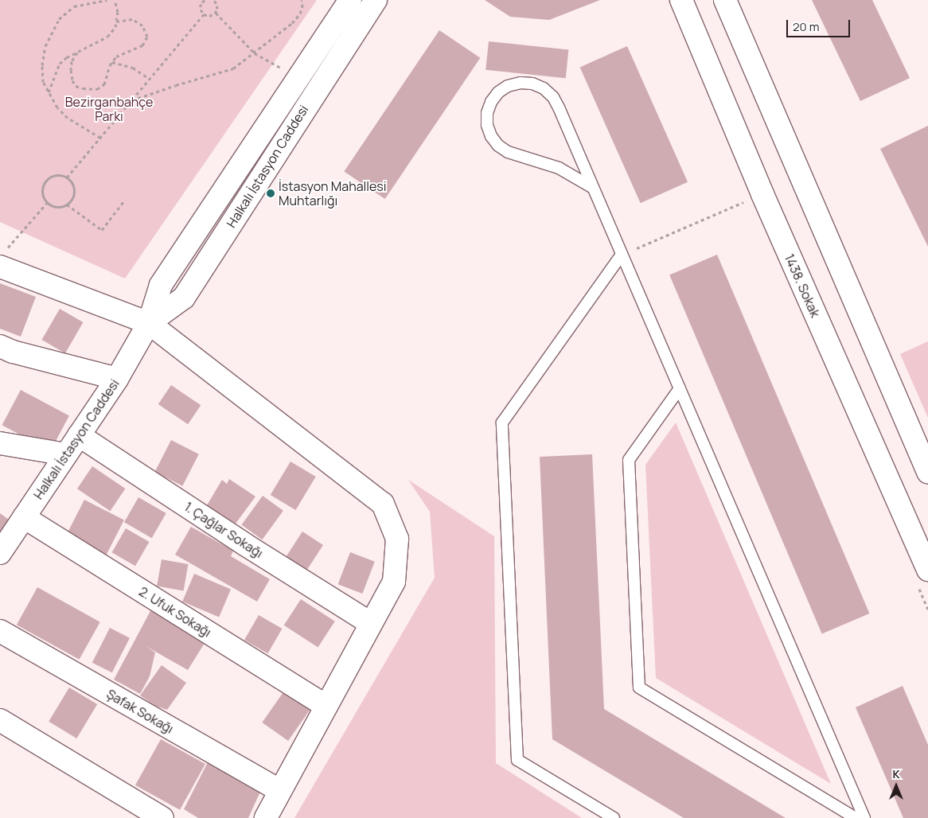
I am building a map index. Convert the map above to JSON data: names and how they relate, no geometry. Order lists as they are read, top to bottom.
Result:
{
  "streets": {
    "street": [
      "Halkalı İstasyon Caddesi",
      "1438. Sokak",
      "1. Çağlar Sokağı",
      "2. Ufuk Sokağı",
      "Şafak Sokağı"
    ]
  },
  "crossings": [
    ["Halkalı İstasyon Caddesi", "1. Çağlar Sokağı"],
    ["Halkalı İstasyon Caddesi", "2. Ufuk Sokağı"]
  ],
  "parks": ["Bezirganbahçe Parkı"],
  "places": ["İstasyon Mahallesi Muhtarlığı"],
  "scale_bar": "20 m",
  "north": "top"
}
